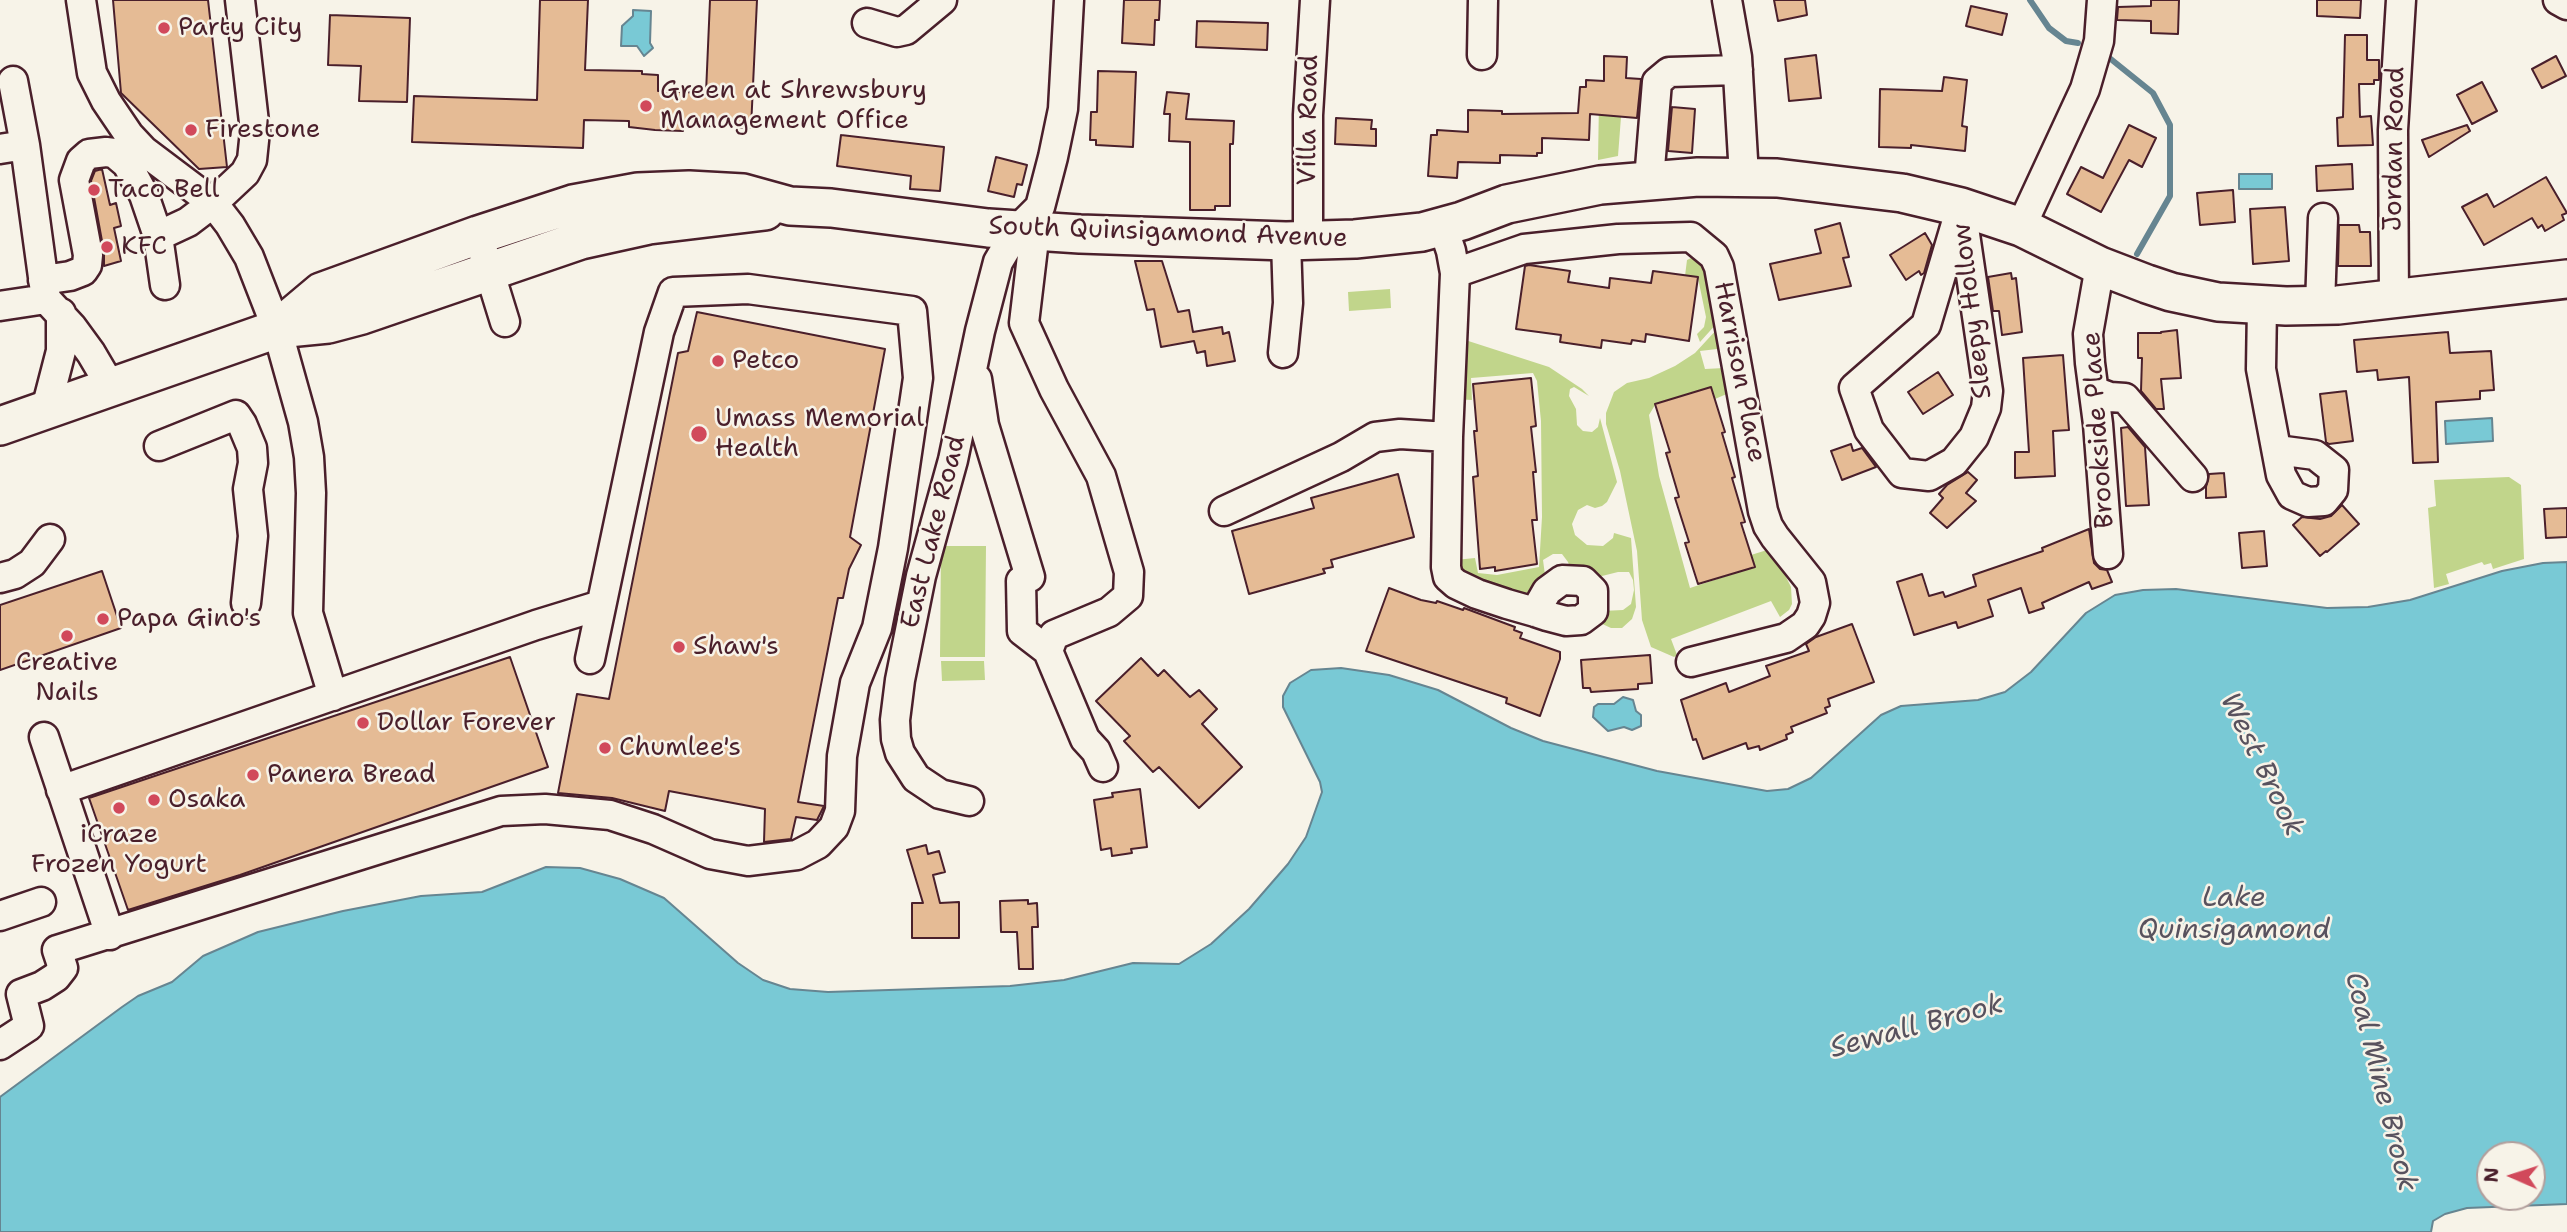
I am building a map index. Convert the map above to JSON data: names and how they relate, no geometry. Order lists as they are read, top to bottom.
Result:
{
  "streets": {
    "main road": ["South Quinsigamond Avenue"],
    "street": [
      "Villa Road",
      "Jordan Road",
      "Sleepy Hollow",
      "Harrison Place",
      "Brookside Place",
      "East Lake Road"
    ]
  },
  "crossings": [
    ["Villa Road", "South Quinsigamond Avenue"],
    ["Jordan Road", "South Quinsigamond Avenue"],
    ["South Quinsigamond Avenue", "Sleepy Hollow"],
    ["South Quinsigamond Avenue", "Brookside Place"],
    ["South Quinsigamond Avenue", "East Lake Road"]
  ],
  "water": [
    "West Brook",
    "Lake Quinsigamond",
    "Sewall Brook",
    "Coal Mine Brook"
  ],
  "places": [
    "Party City",
    "Green at Shrewsbury Management Office",
    "Firestone",
    "Taco Bell",
    "KFC",
    "Petco",
    "Umass Memorial Health",
    "Papa Gino's",
    "Creative Nails",
    "Shaw's",
    "Dollar Forever",
    "Chumlee's",
    "Panera Bread",
    "Osaka",
    "iCraze Frozen Yogurt"
  ],
  "north": "left"
}
